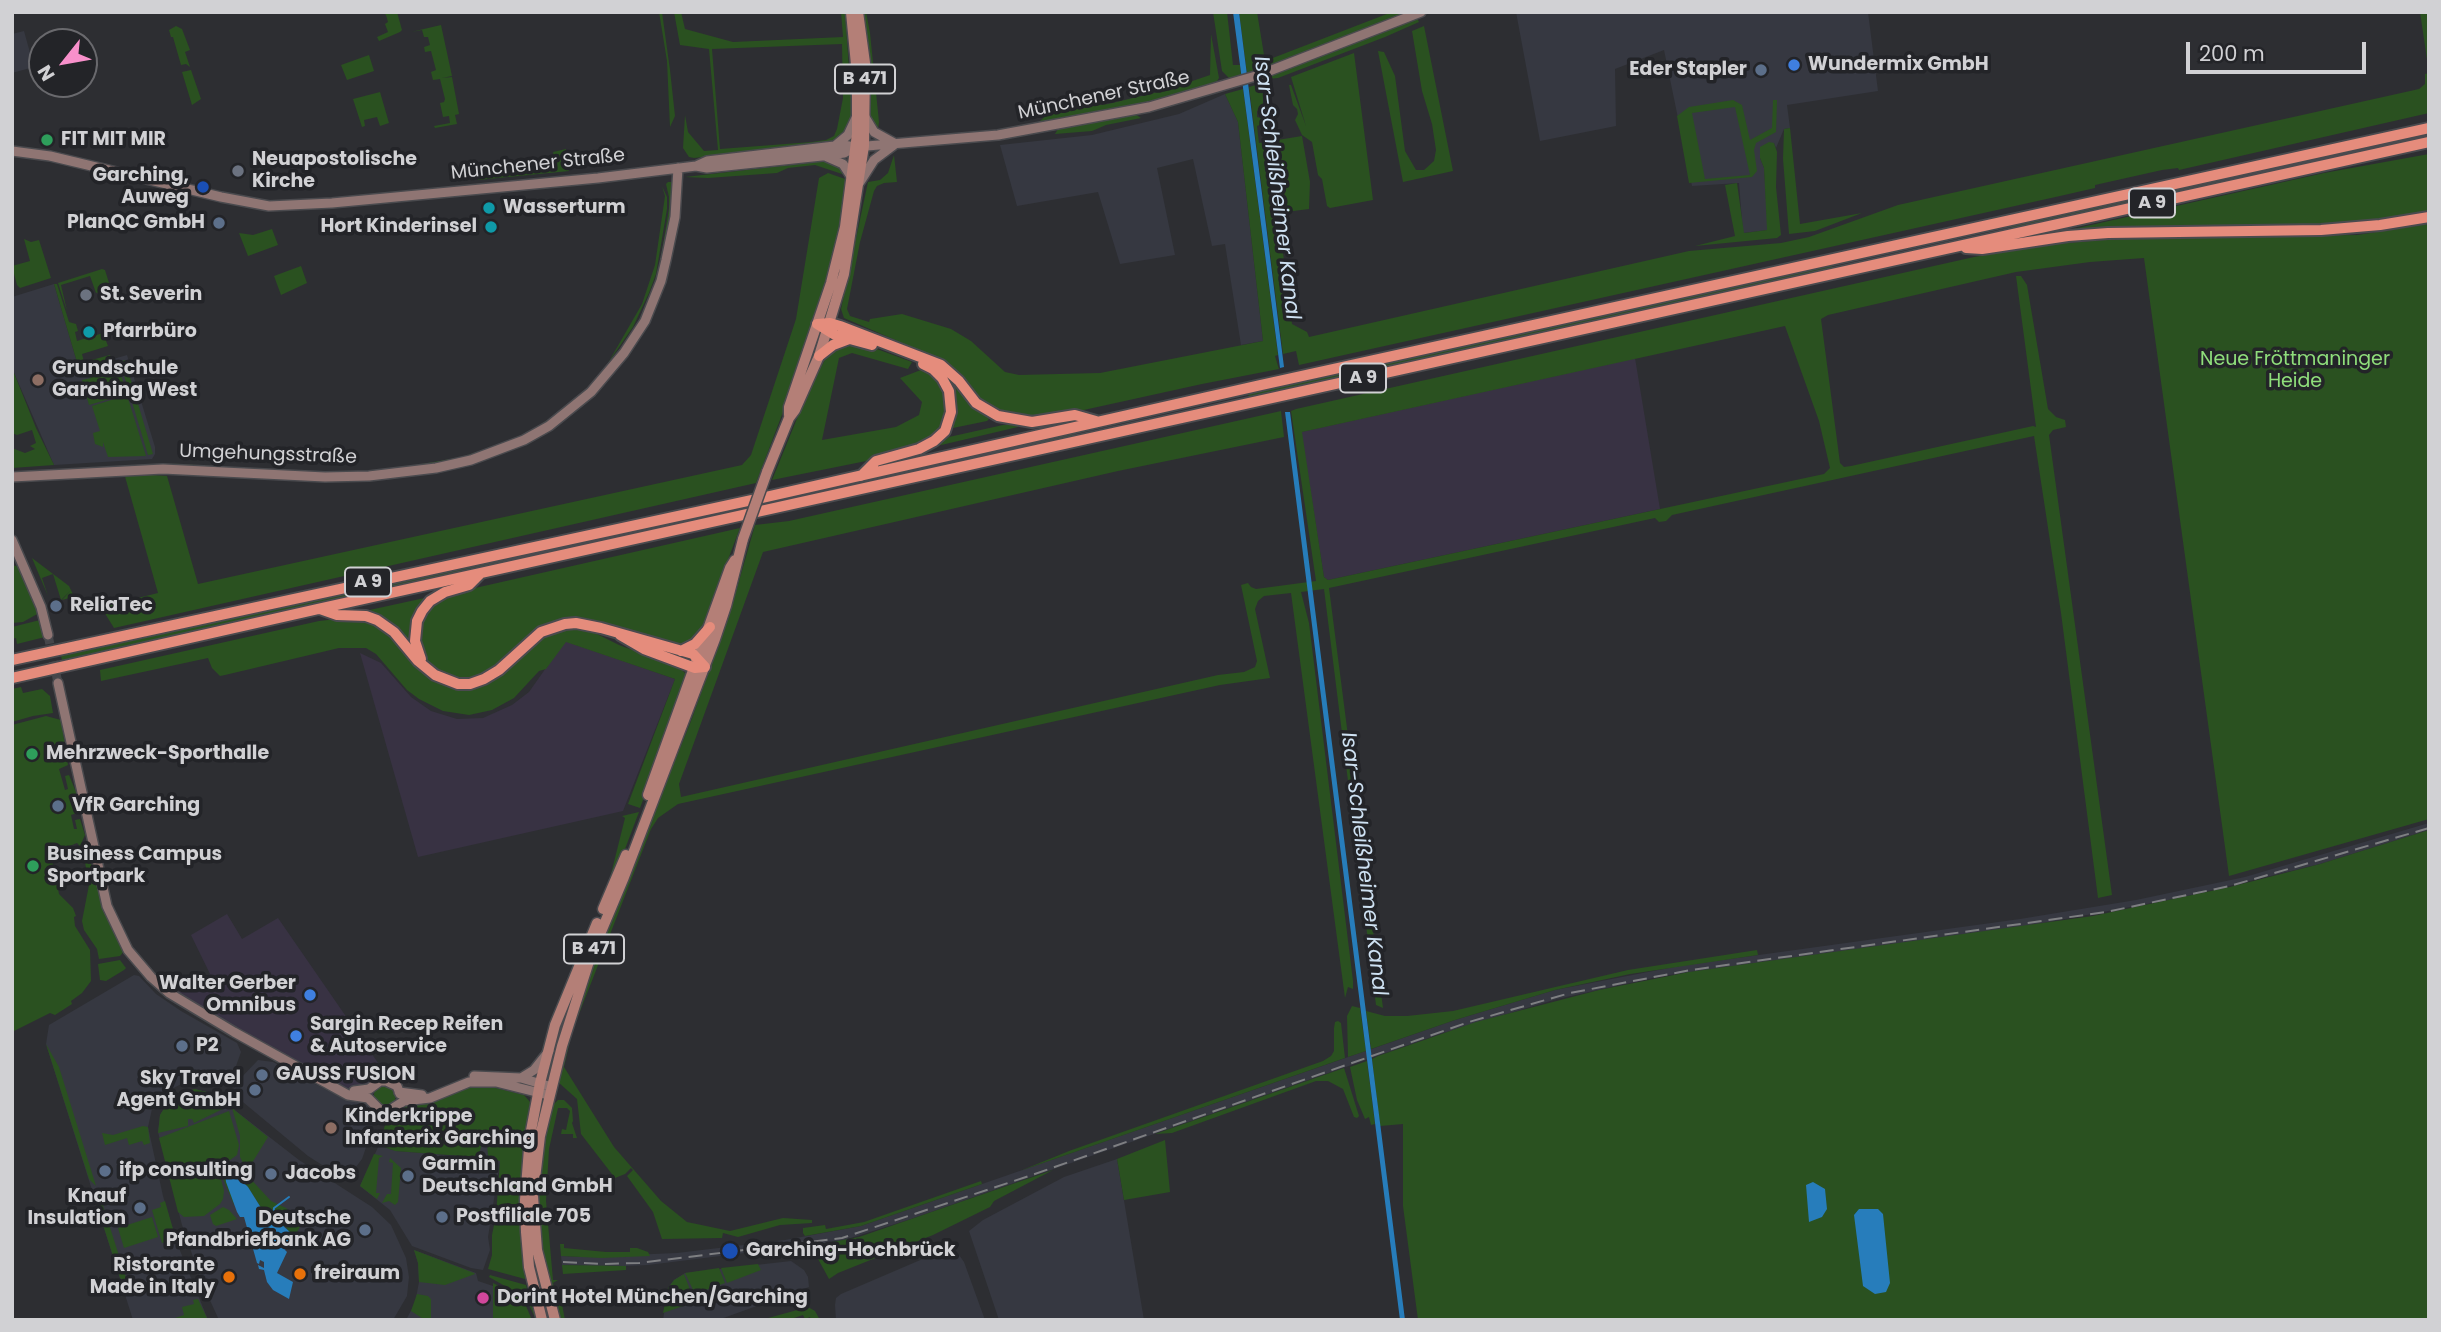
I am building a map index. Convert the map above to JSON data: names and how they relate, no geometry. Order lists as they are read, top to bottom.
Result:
{
  "streets": {
    "highway": ["A 9"],
    "main road": ["B 471"],
    "street": ["Münchener Straße", "Umgehungsstraße"]
  },
  "crossings": [
    ["B 471", "Münchener Straße"],
    ["Münchener Straße", "Umgehungsstraße"]
  ],
  "water": ["Isar-Schleißheimer Kanal"],
  "parks": ["Neue Fröttmaninger Heide"],
  "places": [
    "Wundermix GmbH",
    "Eder Stapler",
    "FIT MIT MIR",
    "Neuapostolische Kirche",
    "Garching, Auweg",
    "Wasserturm",
    "PlanQC GmbH",
    "Hort Kinderinsel",
    "St. Severin",
    "Pfarrbüro",
    "Grundschule Garching West",
    "ReliaTec",
    "Mehrzweck-Sporthalle",
    "VfR Garching",
    "Business Campus Sportpark",
    "Walter Gerber Omnibus",
    "Sargin Recep Reifen & Autoservice",
    "P2",
    "GAUSS FUSION",
    "Sky Travel Agent GmbH",
    "Kinderkrippe Infanterix Garching",
    "ifp consulting",
    "Jacobs",
    "Garmin Deutschland GmbH",
    "Knauf Insulation",
    "Postfiliale 705",
    "Deutsche Pfandbriefbank AG",
    "Garching-Hochbrück",
    "freiraum",
    "Ristorante Made in Italy",
    "Dorint Hotel München/Garching"
  ],
  "scale_bar": "200 m",
  "north": "bottom left"
}
